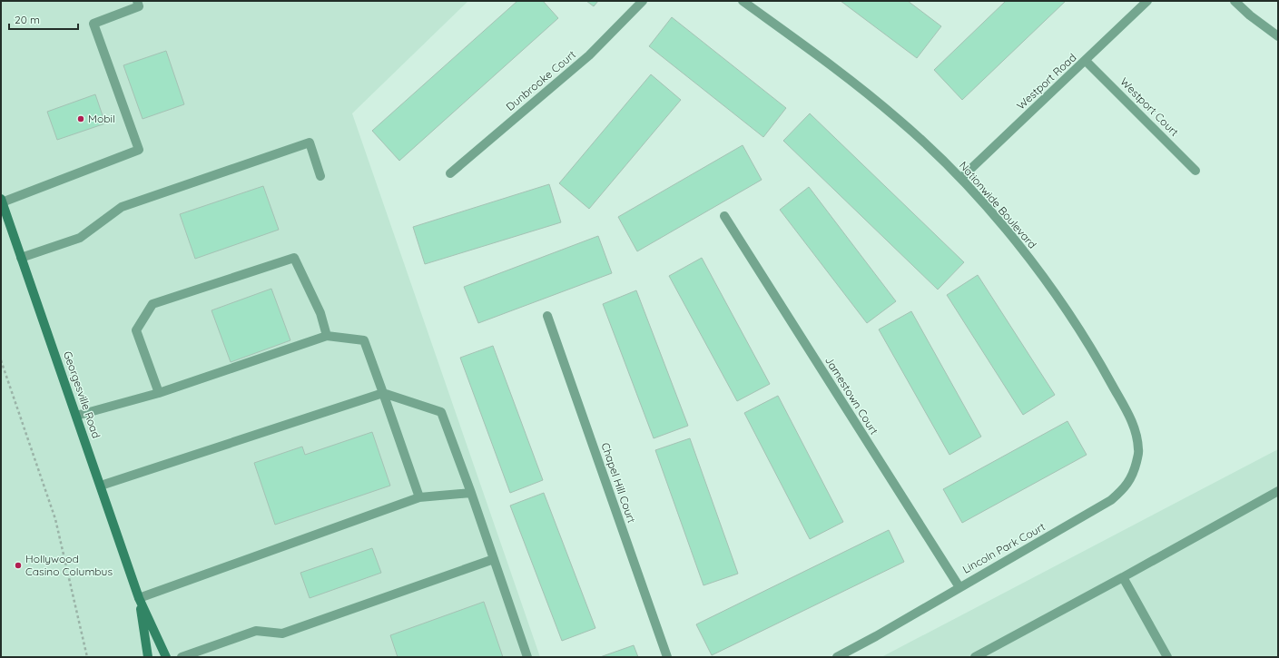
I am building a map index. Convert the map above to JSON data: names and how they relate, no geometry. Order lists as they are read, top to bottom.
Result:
{
  "streets": {
    "main road": ["Georgesville Road"],
    "street": [
      "Dunbrooke Court",
      "Westport Road",
      "Westport Court",
      "Nationwide Boulevard",
      "Jamestown Court",
      "Chapel Hill Court",
      "Lincoln Park Court"
    ]
  },
  "crossings": [
    ["Westport Road", "Westport Court"],
    ["Westport Road", "Nationwide Boulevard"],
    ["Nationwide Boulevard", "Lincoln Park Court"],
    ["Jamestown Court", "Lincoln Park Court"]
  ],
  "places": ["Mobil", "Hollywood Casino Columbus"],
  "scale_bar": "20 m"
}
